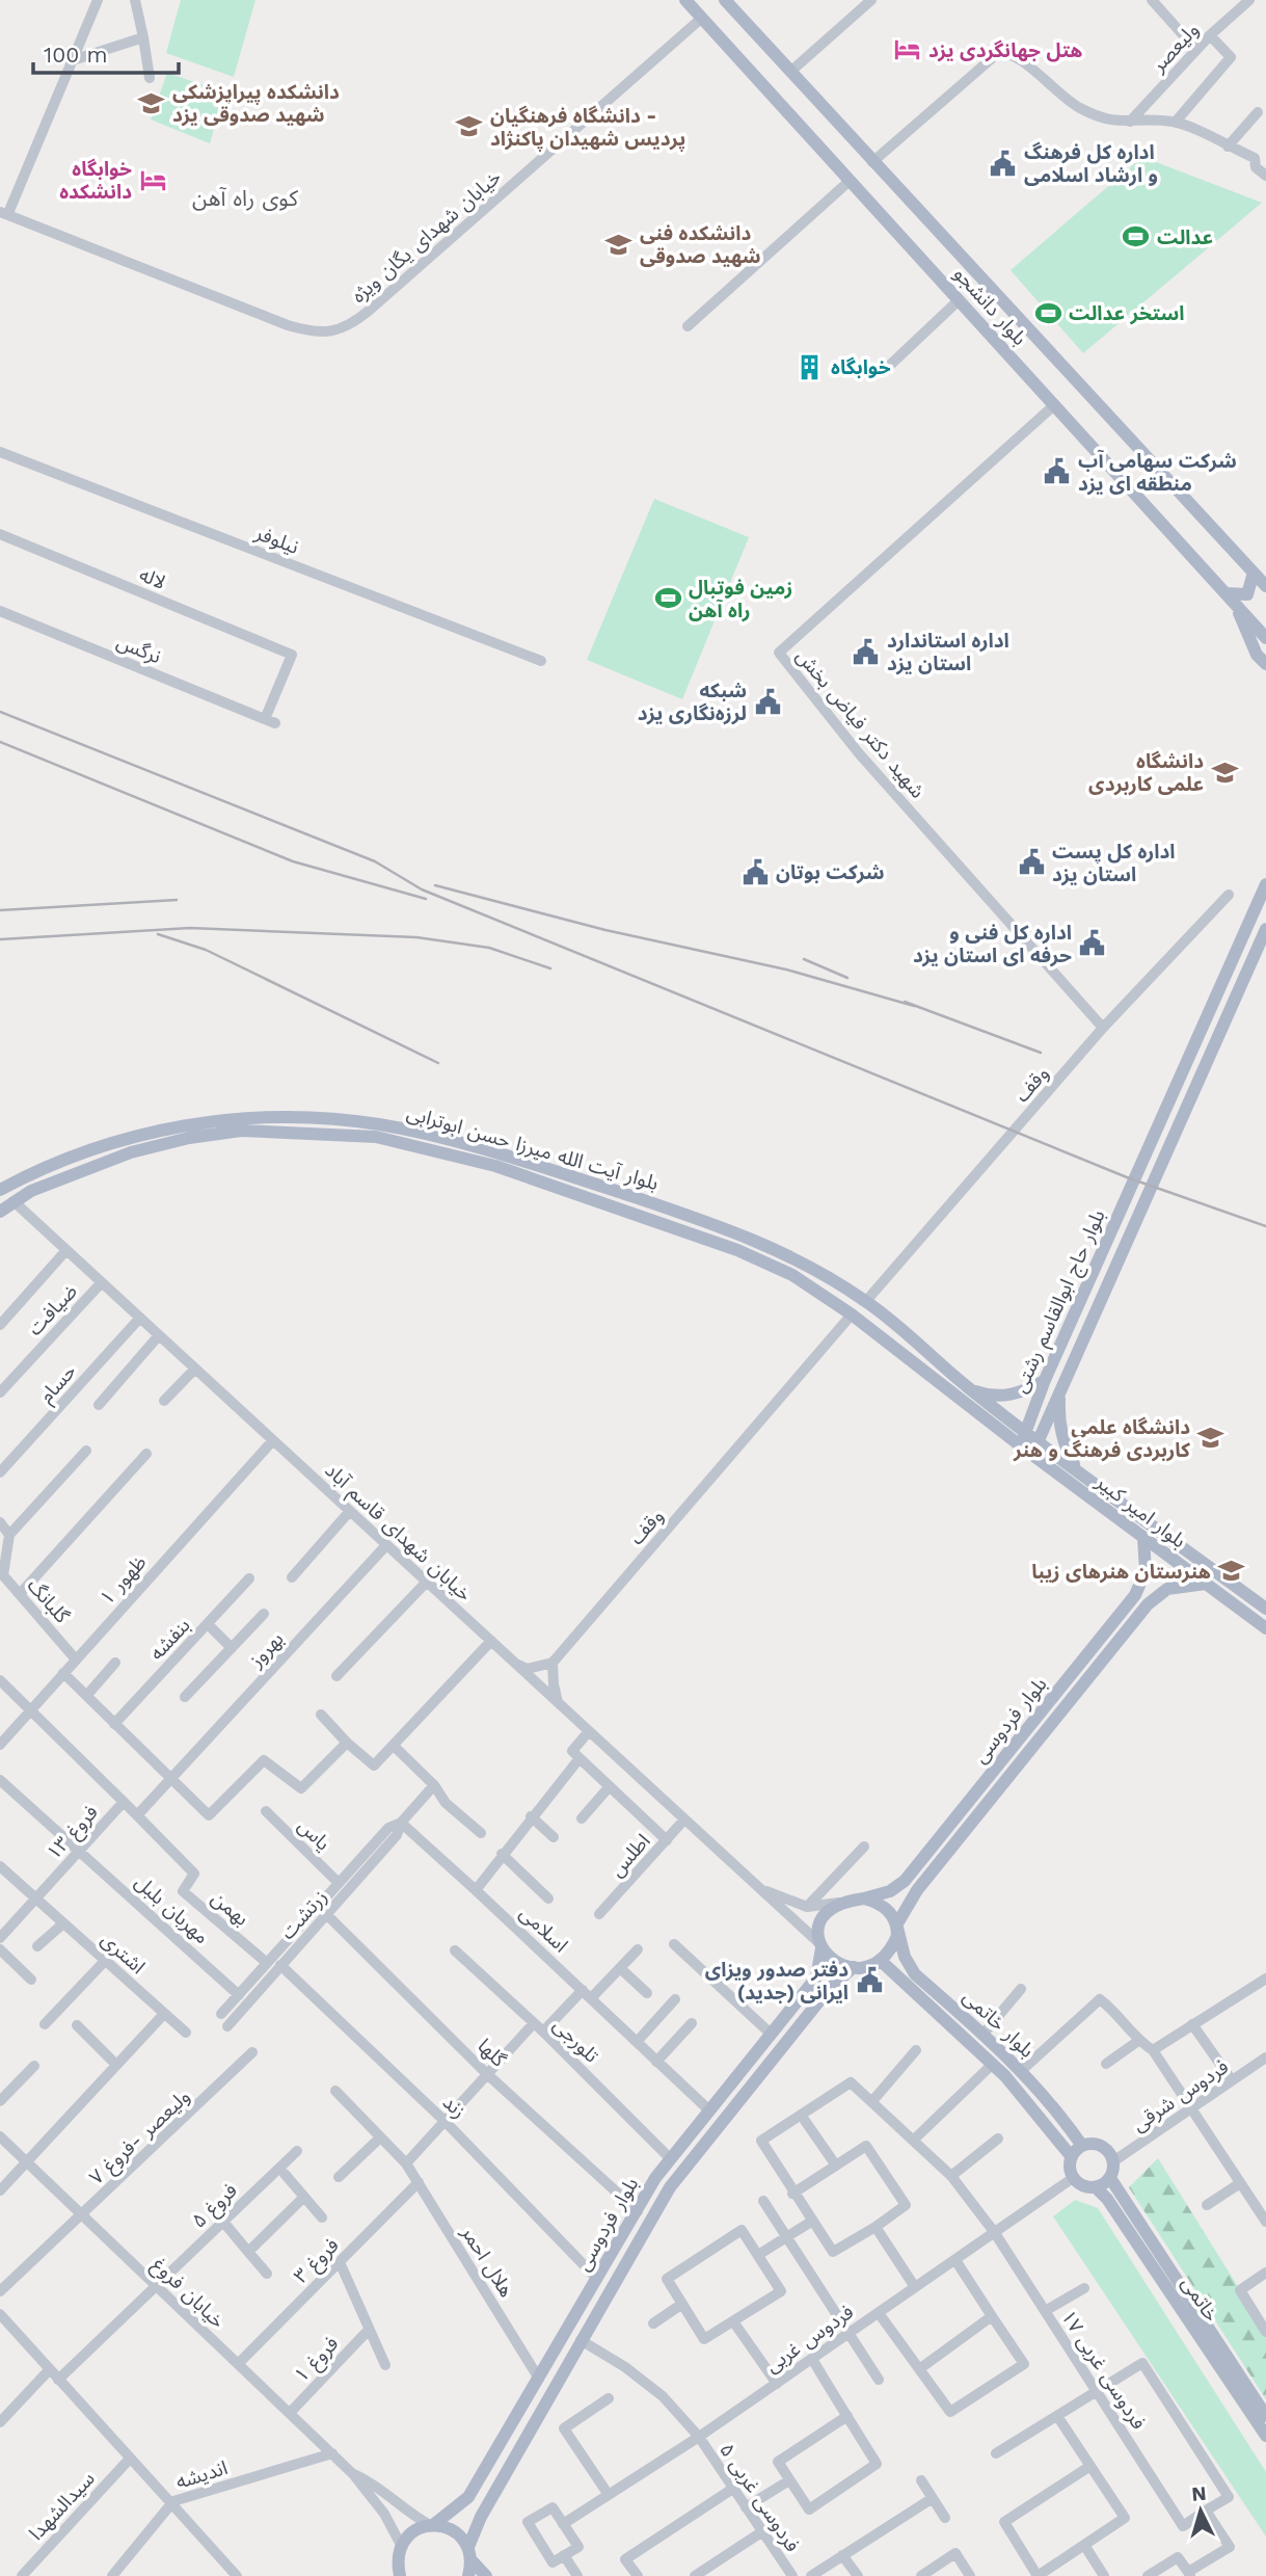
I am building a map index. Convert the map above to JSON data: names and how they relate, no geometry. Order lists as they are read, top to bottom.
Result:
{
  "streets": {
    "main road": [
      "بلوار دانشجو",
      "بلوار آیت الله میرزا حسن ابوترابی",
      "بلوار حاج ابوالقاسم رشتی",
      "بلوار امیر کبیر",
      "بلوار فردوسی",
      "بلوار خاتمی",
      "خاتمی"
    ],
    "street": [
      "ولیعصر",
      "خیابان شهدای یگان ویژه",
      "نیلوفر",
      "لاله",
      "نرگس",
      "شهید دکتر فیاض بخش",
      "وقف",
      "ضیافت",
      "حسام",
      "خیابان شهدای قاسم آباد",
      "ظهور ۱",
      "گلبانگ",
      "بنفشه",
      "بهروز",
      "فروغ ۱۳",
      "یاس",
      "اطلس",
      "بهمن",
      "مهربان بلبل",
      "زرتشت",
      "اسلامی",
      "اشتری",
      "تلورجی",
      "گلها",
      "فردوس شرقی",
      "زند",
      "ولیعصر -فروغ ۷",
      "فروغ ۵",
      "فروغ ۳",
      "هلال احمر",
      "خیابان فروغ",
      "فردوس غربی",
      "فروغ ۱",
      "فردوسی غربی ۱۷",
      "اندیشه",
      "فردوسی غربی ۵",
      "سیدالشهدا"
    ]
  },
  "crossings": [
    ["خیابان شهدای یگان ویژه", "بلوار دانشجو"],
    ["بلوار دانشجو", "شهید دکتر فیاض بخش"],
    ["لاله", "نرگس"],
    ["شهید دکتر فیاض بخش", "وقف"],
    ["وقف", "بلوار آیت الله میرزا حسن ابوترابی"],
    ["بلوار آیت الله میرزا حسن ابوترابی", "بلوار امیر کبیر"],
    ["بلوار آیت الله میرزا حسن ابوترابی", "خیابان شهدای قاسم آباد"],
    ["بلوار حاج ابوالقاسم رشتی", "بلوار امیر کبیر"],
    ["ضیافت", "خیابان شهدای قاسم آباد"],
    ["حسام", "خیابان شهدای قاسم آباد"],
    ["بلوار امیر کبیر", "بلوار فردوسی"],
    ["خیابان شهدای قاسم آباد", "ظهور ۱"],
    ["خیابان شهدای قاسم آباد", "بهروز"],
    ["خیابان شهدای قاسم آباد", "بلوار فردوسی"],
    ["خیابان شهدای قاسم آباد", "اطلس"],
    ["خیابان شهدای قاسم آباد", "بلوار خاتمی"],
    ["ظهور ۱", "گلبانگ"],
    ["بلوار فردوسی", "اسلامی"],
    ["بلوار فردوسی", "بلوار خاتمی"],
    ["بلوار فردوسی", "تلورجی"],
    ["بلوار فردوسی", "گلها"],
    ["بلوار فردوسی", "زند"],
    ["بلوار فردوسی", "هلال احمر"],
    ["بلوار فردوسی", "خیابان فروغ"],
    ["بلوار فردوسی", "فردوسی غربی ۵"],
    ["فروغ ۱۳", "بهمن"],
    ["فروغ ۱۳", "مهربان بلبل"],
    ["فروغ ۱۳", "اشتری"],
    ["یاس", "زرتشت"],
    ["بهمن", "زرتشت"],
    ["مهربان بلبل", "زرتشت"],
    ["زرتشت", "اسلامی"],
    ["زرتشت", "گلها"],
    ["زرتشت", "زند"],
    ["بلوار خاتمی", "فردوس شرقی"],
    ["بلوار خاتمی", "خاتمی"],
    ["بلوار خاتمی", "فردوس غربی"],
    ["فردوس شرقی", "خاتمی"],
    ["فردوس شرقی", "فردوس غربی"],
    ["ولیعصر -فروغ ۷", "خیابان فروغ"],
    ["فروغ ۵", "خیابان فروغ"],
    ["فروغ ۳", "هلال احمر"],
    ["فروغ ۳", "خیابان فروغ"],
    ["خیابان فروغ", "فروغ ۱"],
    ["خیابان فروغ", "اندیشه"],
    ["خاتمی", "فردوس غربی"],
    ["فردوس غربی", "فردوسی غربی ۱۷"],
    ["فردوس غربی", "فردوسی غربی ۵"]
  ],
  "districts": ["کوی راه آهن"],
  "places": {
    "hotel": ["هتل جهانگردی یزد", "خوابگاه دانشکده"],
    "school or university": [
      "دانشکده پیراپزشکی شهید صدوقی یزد",
      "دانشگاه فرهنگیان - پردیس شهیدان پاکنژاد",
      "دانشکده فنی شهید صدوقی",
      "دانشگاه علمی کاربردی",
      "دانشگاه علمی کاربردی فرهنگ و هنر",
      "هنرستان هنرهای زیبا"
    ],
    "public building": [
      "اداره کل فرهنگ و ارشاد اسلامی",
      "شرکت سهامی آب منطقه ای یزد",
      "اداره استاندارد استان یزد",
      "شبکه لرزه‌نگاری یزد",
      "اداره کل پست استان یزد",
      "شرکت بوتان",
      "اداره کل فنی و حرفه ای استان یزد",
      "دفتر صدور ویزای ایرانی (جدید)"
    ],
    "sports": ["عدالت", "استخر عدالت", "زمین فوتبال راه آهن"],
    "building": ["خوابگاه"]
  },
  "scale_bar": "100 m",
  "north": "top"
}
